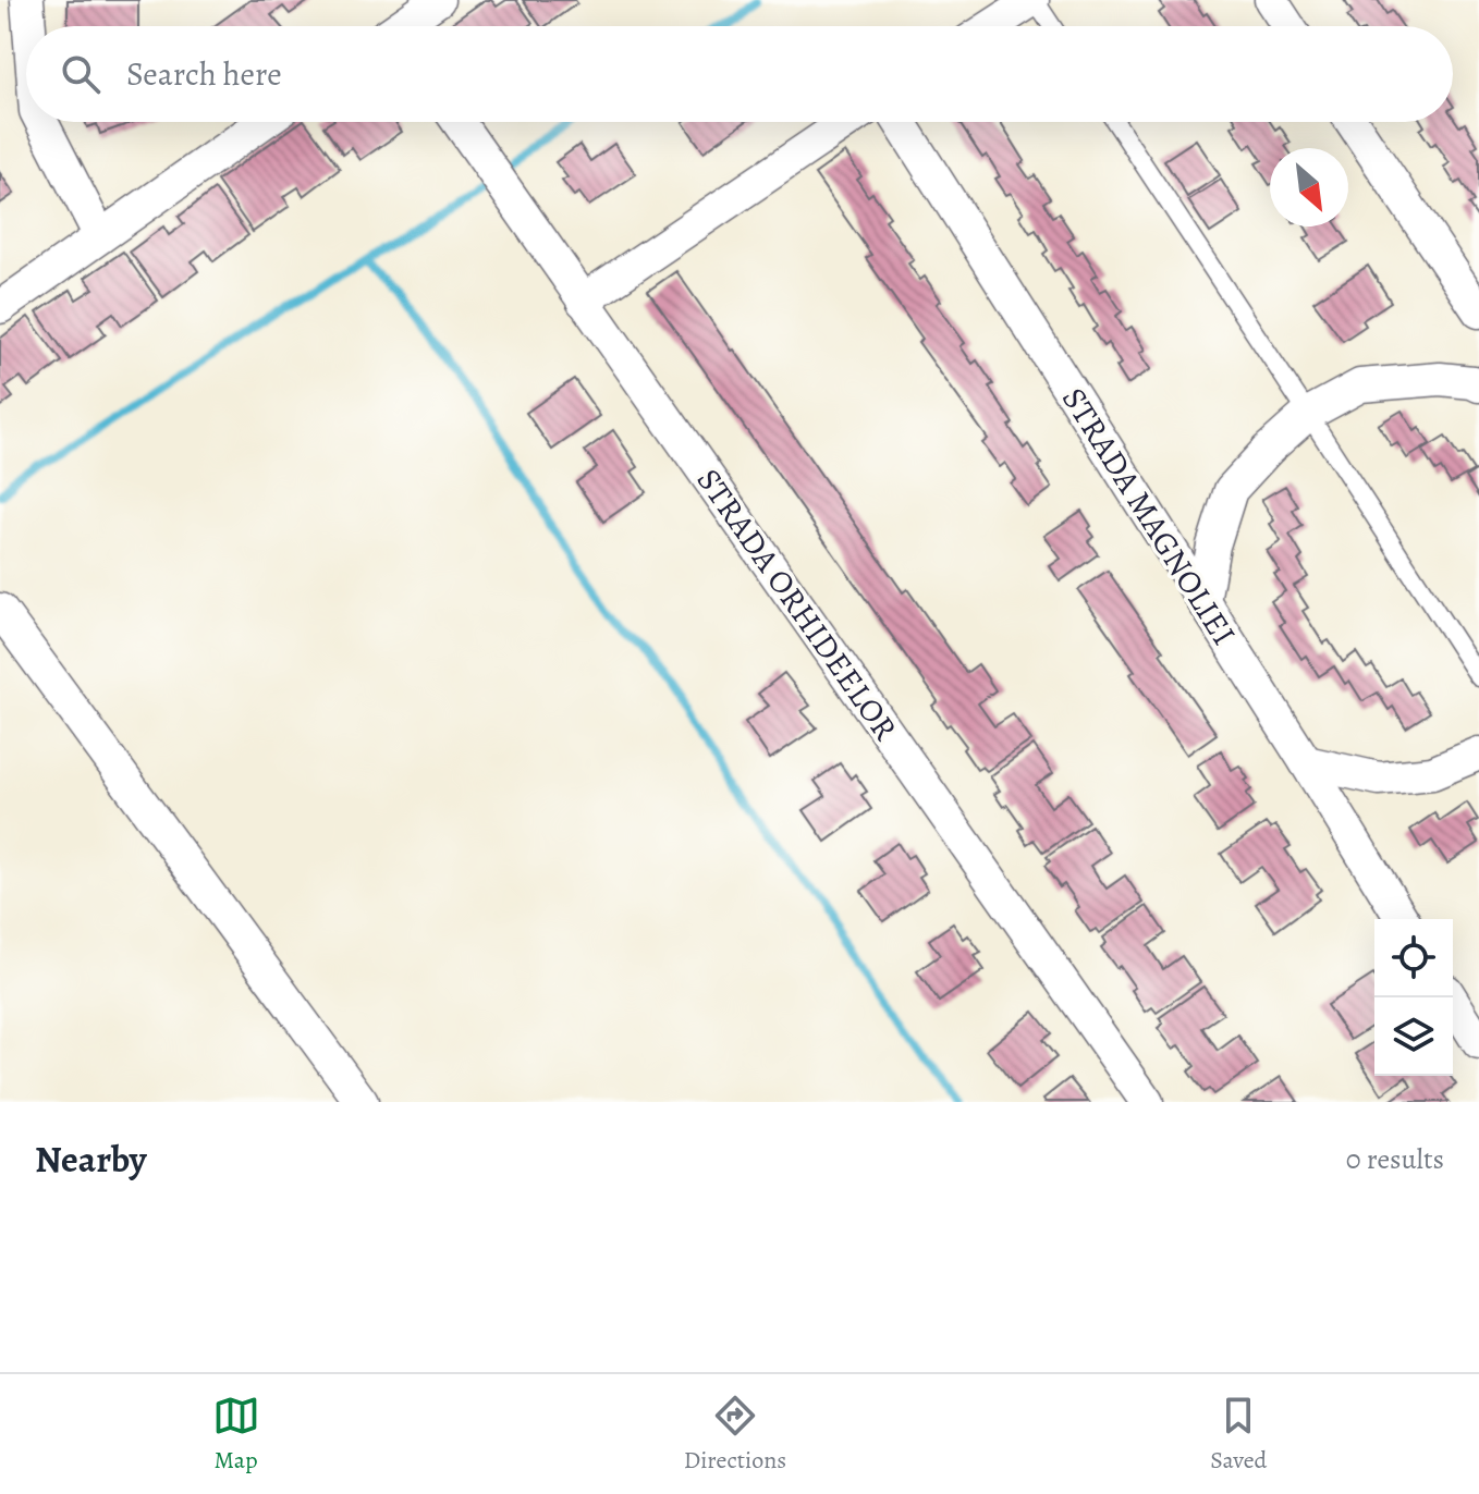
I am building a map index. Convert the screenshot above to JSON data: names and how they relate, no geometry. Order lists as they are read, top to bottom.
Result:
{
  "streets": {
    "street": ["STRADA MAGNOLIEI", "STRADA ORHIDEELOR"]
  },
  "north": "bottom right",
  "page": {
    "search": "Search here",
    "heading": ["Nearby", "0 results"],
    "nav": ["Map", "Directions", "Saved"]
  }
}
